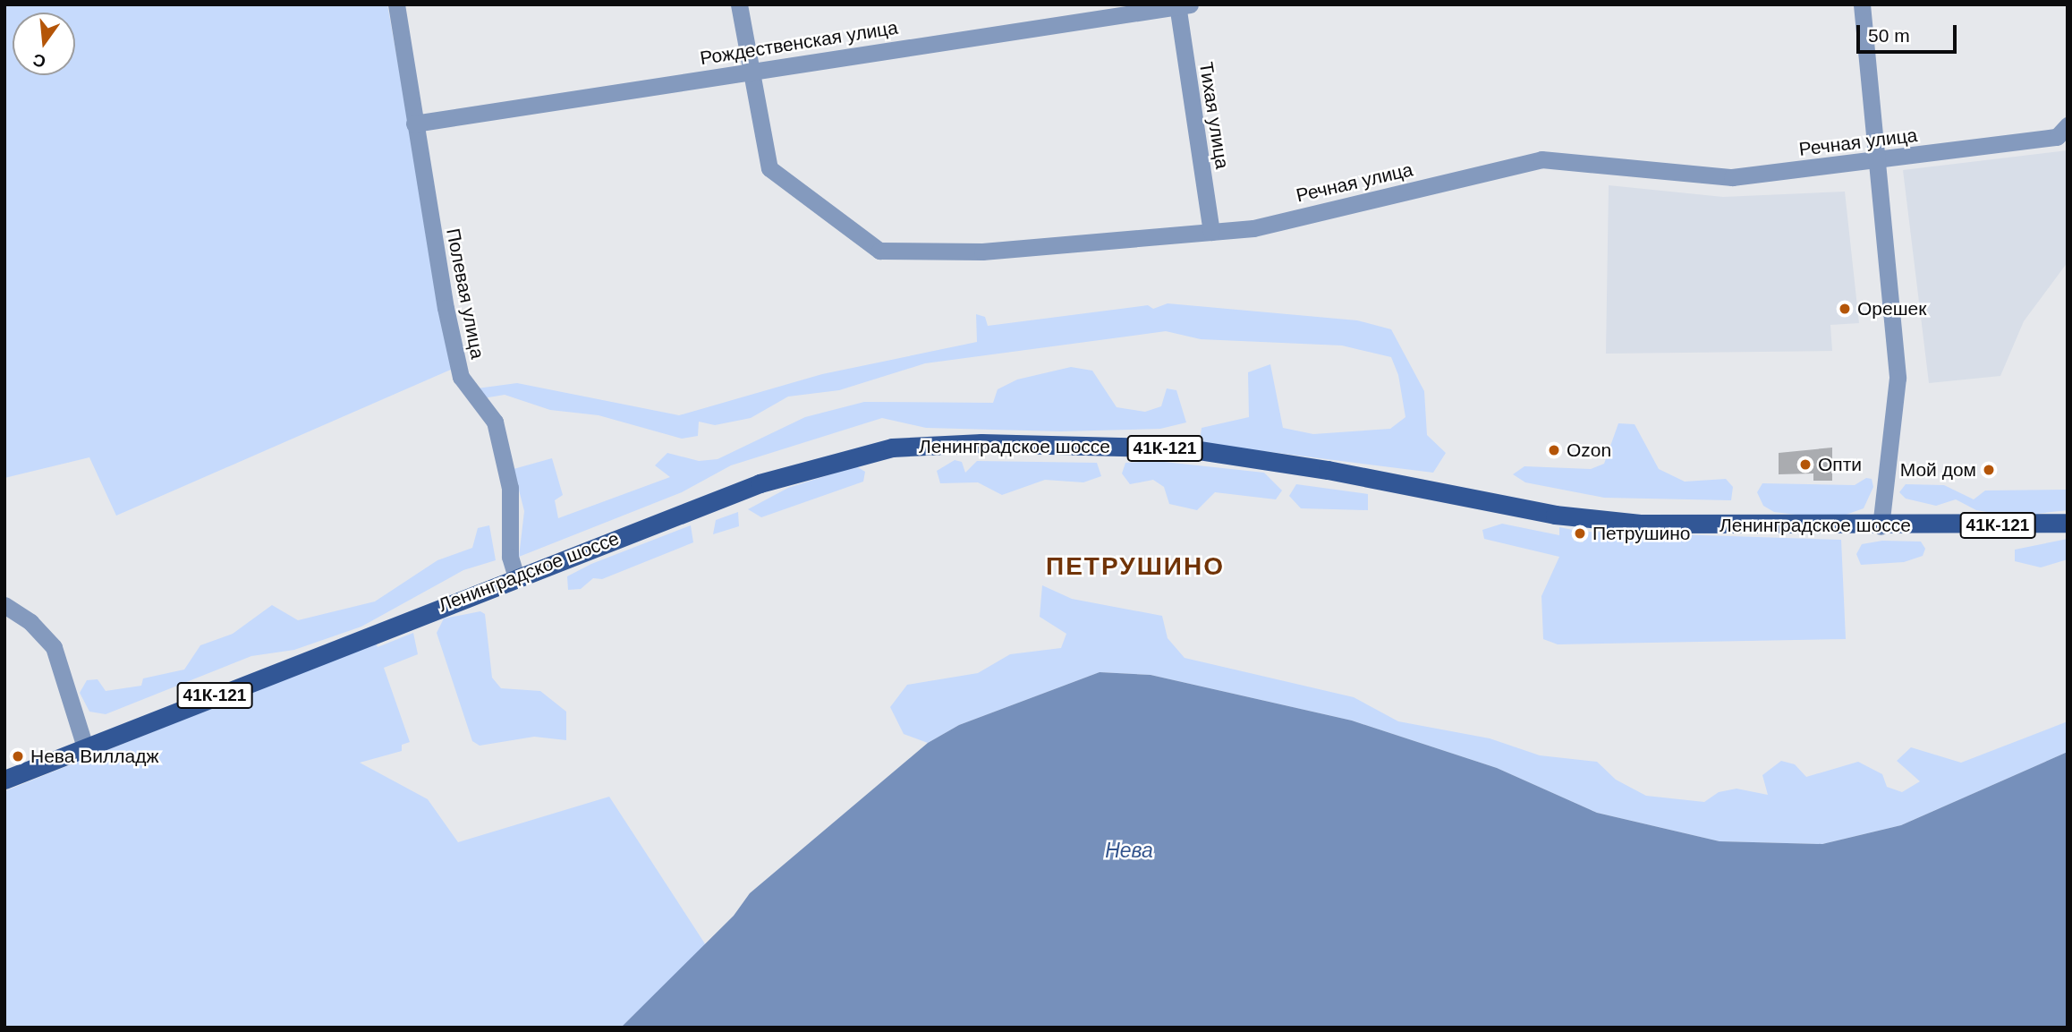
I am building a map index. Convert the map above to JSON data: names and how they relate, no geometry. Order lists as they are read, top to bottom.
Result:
{
  "streets": {
    "main road": ["Ленинградское шоссе", "41К-121"],
    "street": [
      "Рождественская улица",
      "Тихая улица",
      "Речная улица",
      "Полевая улица"
    ]
  },
  "crossings": [
    ["Рождественская улица", "Тихая улица"],
    ["Рождественская улица", "Речная улица"],
    ["Рождественская улица", "Полевая улица"],
    ["Тихая улица", "Речная улица"],
    ["Полевая улица", "Ленинградское шоссе"]
  ],
  "districts": ["ПЕТРУШИНО"],
  "water": ["Нева"],
  "places": [
    "Орешек",
    "Ozon",
    "Опти",
    "Мой дом",
    "Петрушино",
    "Нева Вилладж"
  ],
  "scale_bar": "50 m",
  "north": "bottom"
}
